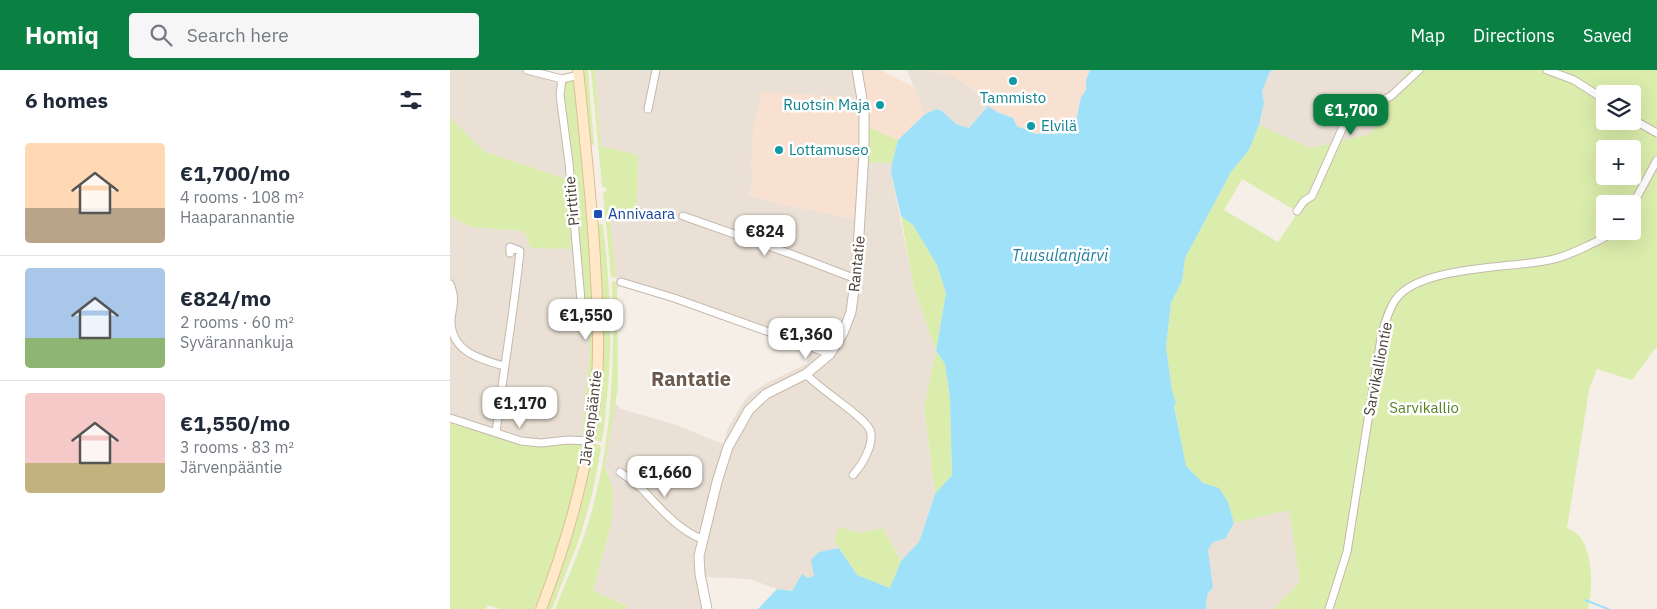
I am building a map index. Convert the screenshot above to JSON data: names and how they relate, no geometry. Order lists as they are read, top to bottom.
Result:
{
  "streets": {
    "main road": ["Järvenpääntie"],
    "street": ["Pirttitie", "Rantatie", "Sarvikalliontie"]
  },
  "districts": ["Rantatie"],
  "water": ["Tuusulanjärvi"],
  "parks": ["Sarvikallio"],
  "places": {
    "other": [
      "Tammisto",
      "Ruotsin Maja",
      "Elvilä",
      "Lottamuseo"
    ],
    "transit": ["Annivaara"]
  },
  "page": {
    "header": "Homiq",
    "search": "Search here",
    "nav": ["Map", "Directions", "Saved"],
    "heading": "6 homes",
    "map_buttons": ["+", "−"],
    "price": [
      "€1,700",
      "€824",
      "€1,550",
      "€1,360",
      "€1,170",
      "€1,660"
    ],
    "list": [
      {
        "name": "€1,700/mo",
        "note": "4 rooms · 108 m² · Haaparannantie"
      },
      {
        "name": "€824/mo",
        "note": "2 rooms · 60 m² · Syvärannankuja"
      },
      {
        "name": "€1,550/mo",
        "note": "3 rooms · 83 m² · Järvenpääntie"
      }
    ]
  }
}
